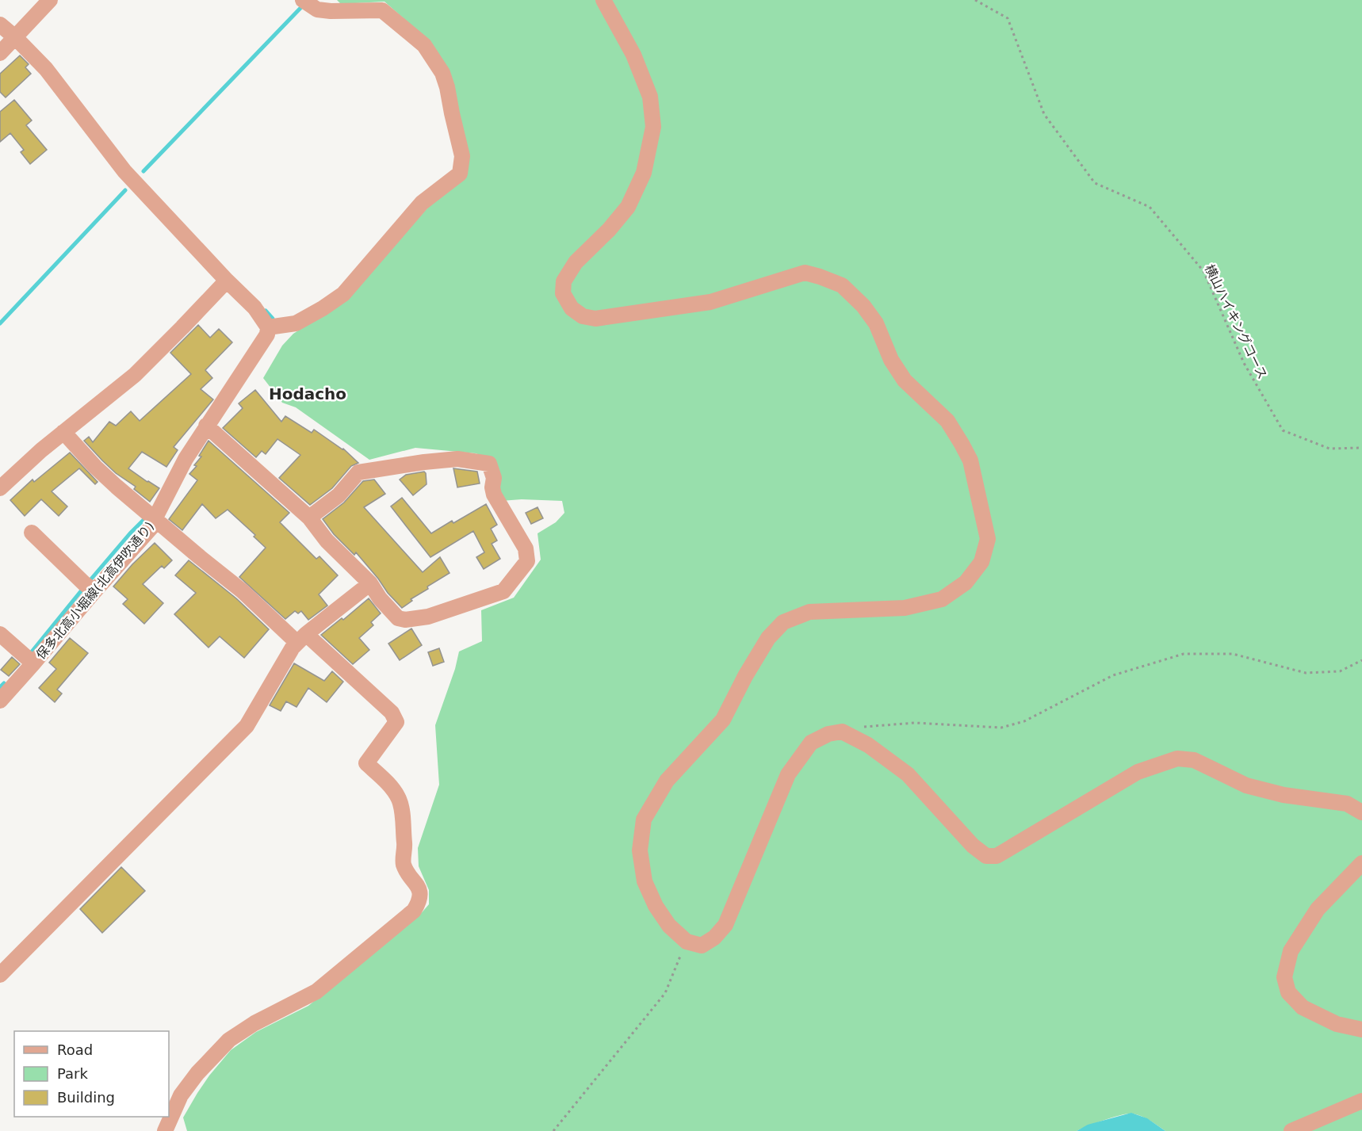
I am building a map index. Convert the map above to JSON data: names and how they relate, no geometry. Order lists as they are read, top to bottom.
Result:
{
  "streets": {
    "street": ["保多北高小堀線(北高伊吹通り)"],
    "path": ["横山ハイキングコース"]
  },
  "districts": ["Hodacho"],
  "legend": ["Road", "Park", "Building"]
}
